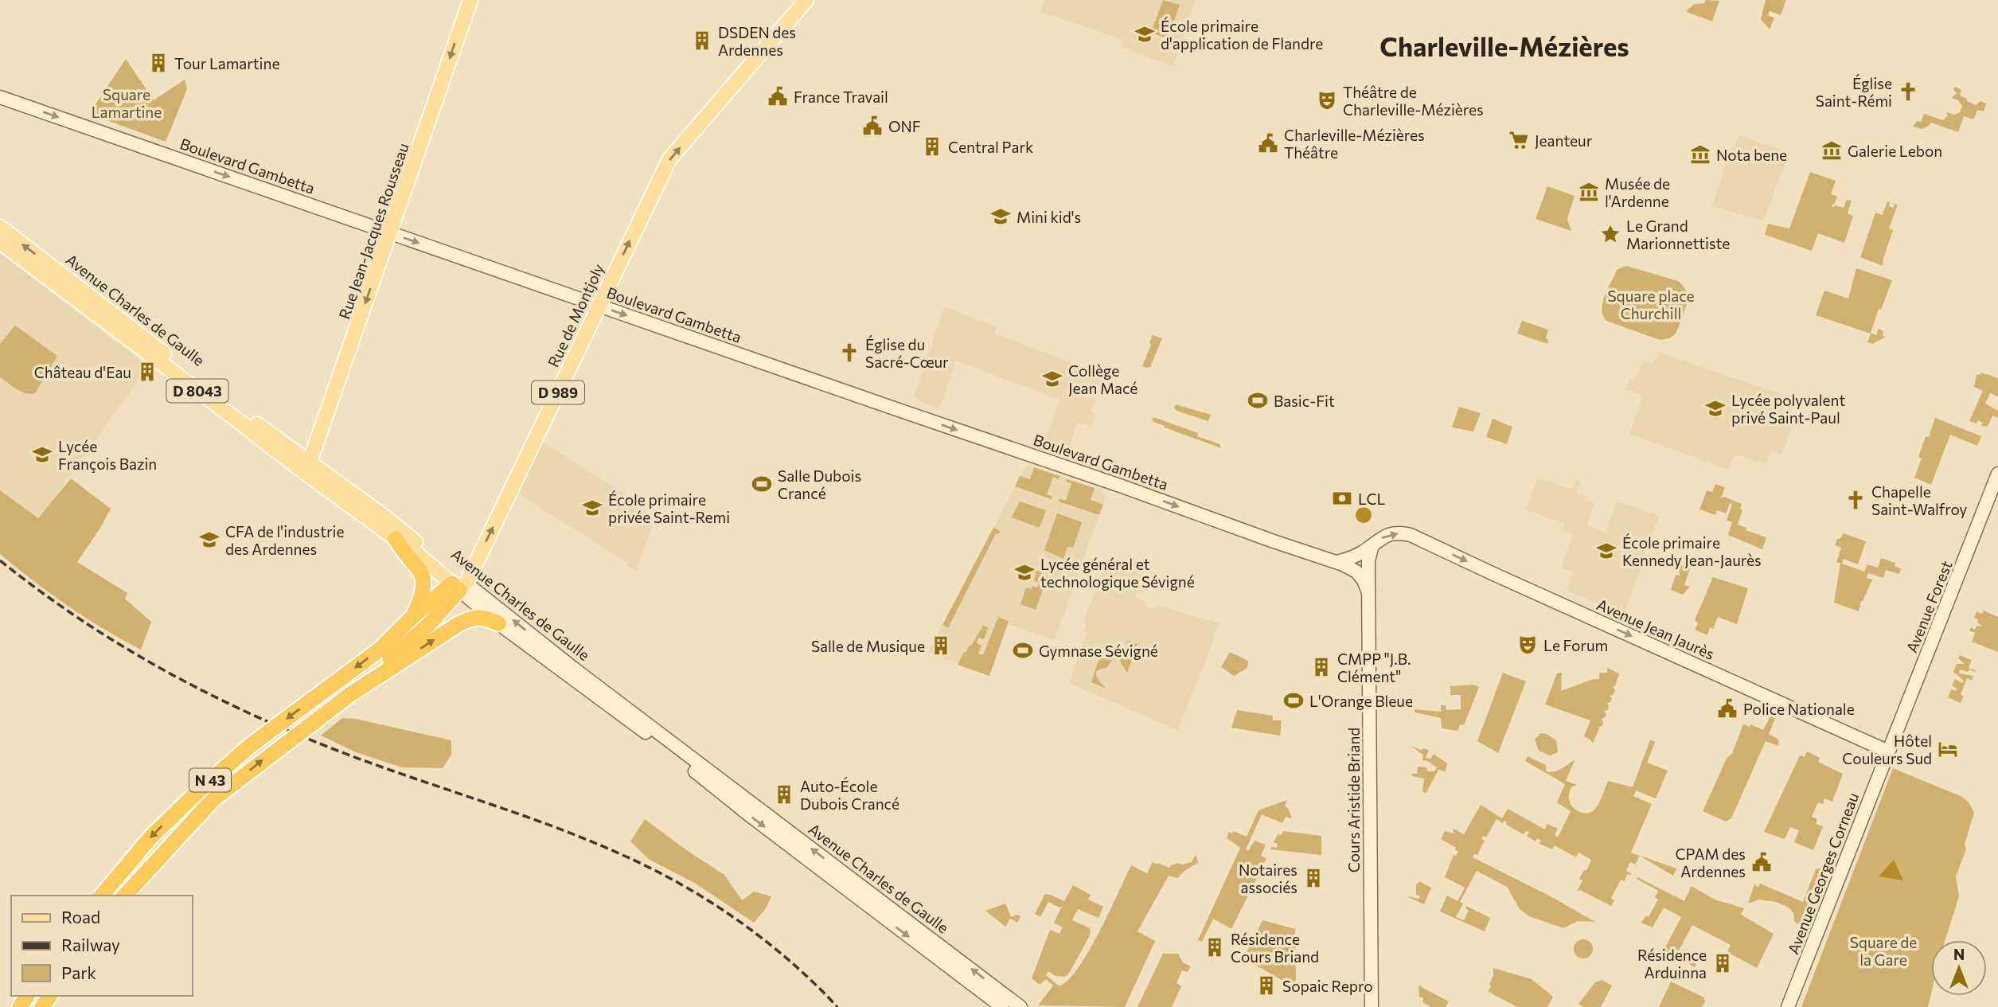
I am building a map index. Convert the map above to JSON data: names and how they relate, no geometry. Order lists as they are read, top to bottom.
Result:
{
  "streets": {
    "highway": ["N 43"],
    "main road": [
      "Rue Jean-Jacques Rousseau",
      "Avenue Charles de Gaulle",
      "Rue de Montjoly",
      "D 8043",
      "D 989"
    ],
    "street": [
      "Boulevard Gambetta",
      "Avenue Forest",
      "Avenue Jean Jaurès",
      "Cours Aristide Briand",
      "Avenue Georges Corneau"
    ]
  },
  "crossings": [
    ["Boulevard Gambetta", "Rue Jean-Jacques Rousseau"],
    ["Boulevard Gambetta", "Rue de Montjoly"],
    ["Boulevard Gambetta", "Cours Aristide Briand"],
    ["Rue Jean-Jacques Rousseau", "Avenue Charles de Gaulle"],
    ["Avenue Charles de Gaulle", "Rue de Montjoly"],
    ["Avenue Charles de Gaulle", "N 43"],
    ["Rue de Montjoly", "N 43"],
    ["Avenue Forest", "Avenue Jean Jaurès"],
    ["Avenue Forest", "Avenue Georges Corneau"],
    ["Avenue Jean Jaurès", "Cours Aristide Briand"],
    ["Avenue Jean Jaurès", "Avenue Georges Corneau"]
  ],
  "one_way": [
    "Boulevard Gambetta",
    "Rue Jean-Jacques Rousseau",
    "Rue de Montjoly",
    "Avenue Jean Jaurès"
  ],
  "districts": ["Charleville-Mézières"],
  "parks": ["Square Lamartine", "Square place Churchill", "Square de la Gare"],
  "places": {
    "school or university": [
      "École primaire d'application de Flandre",
      "Mini kid's",
      "Collège Jean Macé",
      "Lycée polyvalent privé Saint-Paul",
      "Lycée François Bazin",
      "École primaire privée Saint-Remi",
      "CFA de l'industrie des Ardennes",
      "École primaire Kennedy Jean-Jaurès",
      "Lycée général et technologique Sévigné"
    ],
    "building": [
      "DSDEN des Ardennes",
      "Tour Lamartine",
      "Central Park",
      "Château d'Eau",
      "Salle de Musique",
      "CMPP \"J.B. Clément\"",
      "Auto-École Dubois Crancé",
      "Notaires associés",
      "Résidence Cours Briand",
      "Résidence Arduinna",
      "Sopaic Repro"
    ],
    "church": ["Église Saint-Rémi", "Église du Sacré-Cœur", "Chapelle Saint-Walfroy"],
    "public building": [
      "France Travail",
      "ONF",
      "Charleville-Mézières Théâtre",
      "Police Nationale",
      "CPAM des Ardennes"
    ],
    "theatre": ["Théâtre de Charleville-Mézières", "Le Forum"],
    "supermarket": ["Jeanteur"],
    "museum": ["Galerie Lebon", "Nota bene", "Musée de l'Ardenne"],
    "place": ["Le Grand Marionnettiste"],
    "sports": [
      "Basic-Fit",
      "Salle Dubois Crancé",
      "Gymnase Sévigné",
      "L'Orange Bleue"
    ],
    "bank": ["LCL"],
    "hotel": ["Hôtel Couleurs Sud"]
  },
  "legend": ["Road", "Railway", "Park"],
  "north": "top"
}
